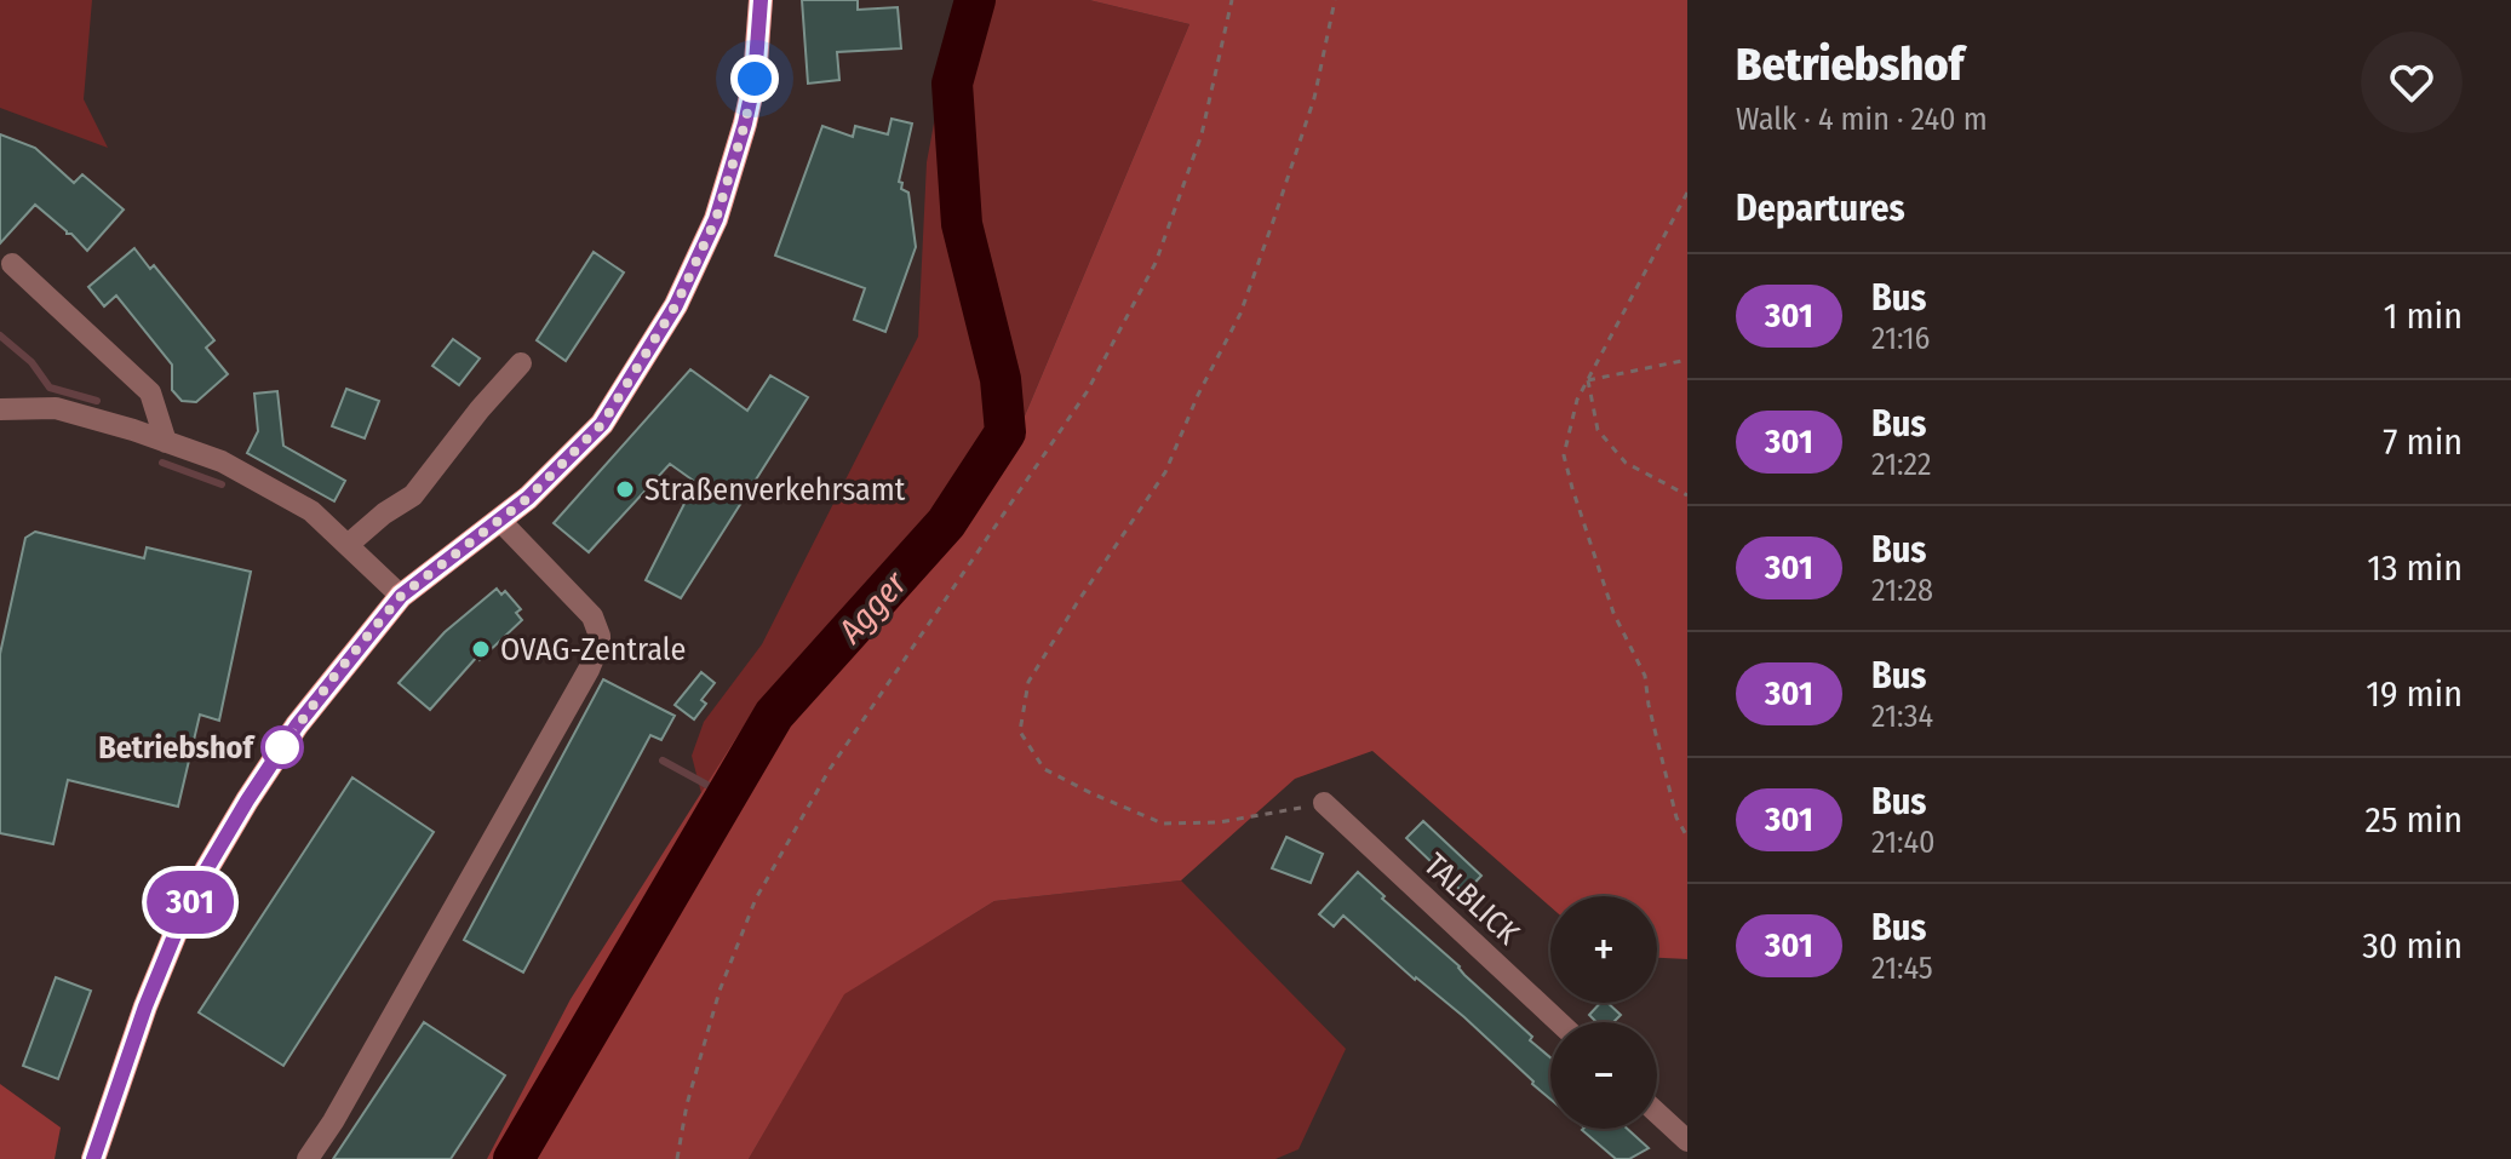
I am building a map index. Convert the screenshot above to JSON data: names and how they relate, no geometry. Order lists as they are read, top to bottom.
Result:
{
  "streets": {
    "street": ["TALBLICK"]
  },
  "water": ["Agger"],
  "places": ["Straßenverkehrsamt", "OVAG-Zentrale", "Betriebshof"],
  "lines": ["bus line 301"],
  "page": {
    "on_map": "301",
    "heading": [
      ["Betriebshof", "Walk · 4 min · 240 m"],
      "Departures"
    ],
    "list": [
      {
        "mark": "301",
        "name": "Bus",
        "note": "21:16",
        "value": "1 min"
      },
      {
        "mark": "301",
        "name": "Bus",
        "note": "21:22",
        "value": "7 min"
      },
      {
        "mark": "301",
        "name": "Bus",
        "note": "21:28",
        "value": "13 min"
      },
      {
        "mark": "301",
        "name": "Bus",
        "note": "21:34",
        "value": "19 min"
      },
      {
        "mark": "301",
        "name": "Bus",
        "note": "21:40",
        "value": "25 min"
      },
      {
        "mark": "301",
        "name": "Bus",
        "note": "21:45",
        "value": "30 min"
      }
    ],
    "map_buttons": ["+", "−"]
  }
}
